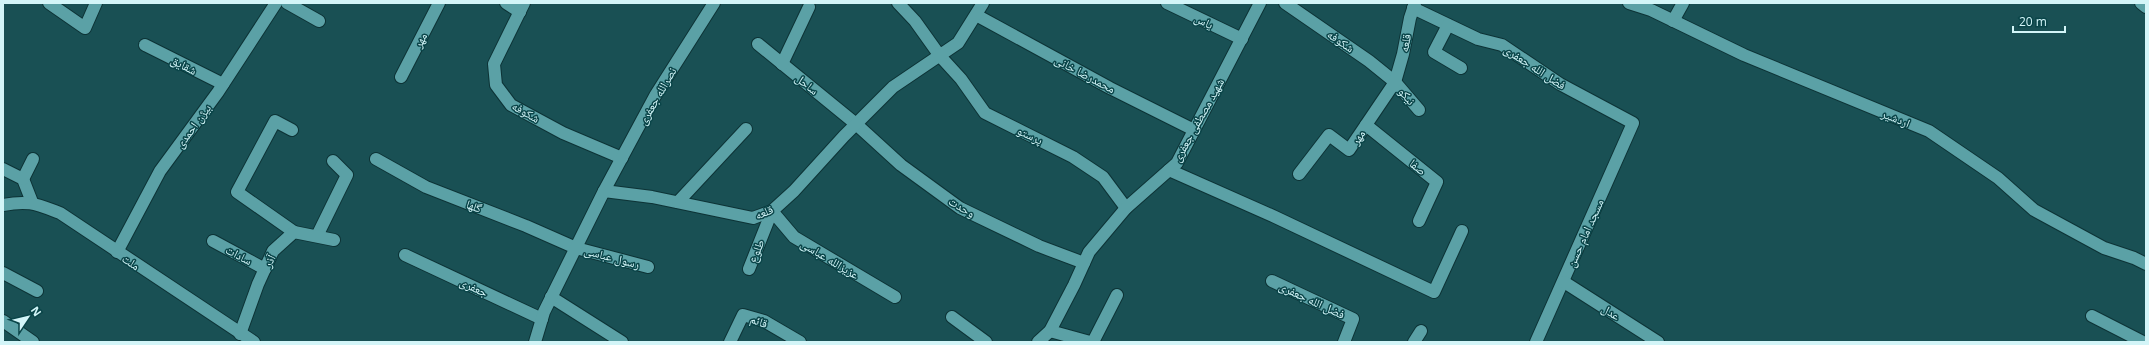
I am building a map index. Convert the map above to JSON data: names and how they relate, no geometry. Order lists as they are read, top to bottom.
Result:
{
  "streets": {
    "street": [
      "یاس",
      "مهر",
      "شکوفه",
      "قلعه",
      "شقایق",
      "فضل الله جعفری",
      "محمدرضا خانی",
      "ساحل",
      "نصرالله جعفری",
      "نیکو",
      "اردشیر",
      "شهید مصطفی جعفری",
      "بیژن احمدی",
      "پرستو",
      "صفا",
      "گلها",
      "وحدت",
      "مسجد امام حسن",
      "طلوع",
      "سادات",
      "رسول عباسی",
      "عزیزالله عباسی",
      "آذر",
      "ملت",
      "جعفری",
      "عدل",
      "قائم"
    ]
  },
  "crossings": [
    ["یاس", "شهید مصطفی جعفری"],
    ["مهر", "شکوفه"],
    ["مهر", "قلعه"],
    ["مهر", "نیکو"],
    ["مهر", "صفا"],
    ["شکوفه", "قلعه"],
    ["شکوفه", "نصرالله جعفری"],
    ["شکوفه", "نیکو"],
    ["قلعه", "فضل الله جعفری"],
    ["قلعه", "محمدرضا خانی"],
    ["قلعه", "ساحل"],
    ["قلعه", "نصرالله جعفری"],
    ["قلعه", "نیکو"],
    ["قلعه", "پرستو"],
    ["قلعه", "وحدت"],
    ["قلعه", "طلوع"],
    ["قلعه", "عزیزالله عباسی"],
    ["شقایق", "بیژن احمدی"],
    ["فضل الله جعفری", "مسجد امام حسن"],
    ["محمدرضا خانی", "شهید مصطفی جعفری"],
    ["ساحل", "وحدت"],
    ["شهید مصطفی جعفری", "پرستو"],
    ["شهید مصطفی جعفری", "وحدت"],
    ["بیژن احمدی", "ملت"],
    ["گلها", "رسول عباسی"],
    ["مسجد امام حسن", "عدل"],
    ["طلوع", "عزیزالله عباسی"],
    ["سادات", "آذر"],
    ["آذر", "ملت"]
  ],
  "scale_bar": "20 m",
  "north": "top right"
}
